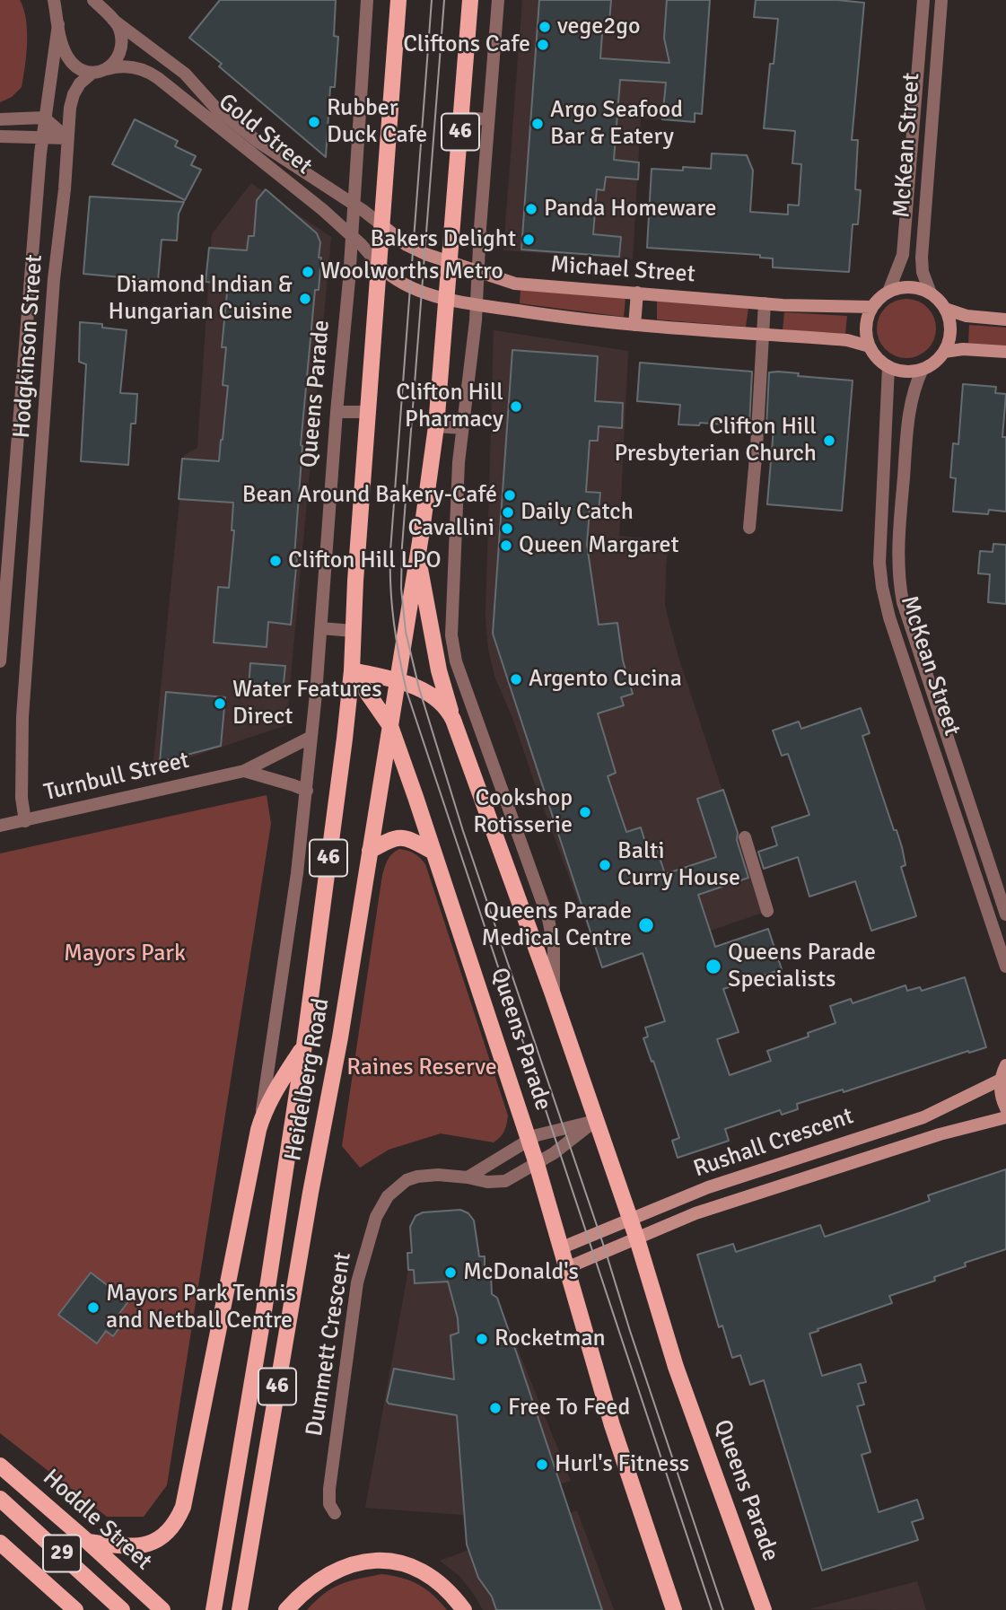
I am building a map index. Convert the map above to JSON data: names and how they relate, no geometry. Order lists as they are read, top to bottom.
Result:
{
  "streets": {
    "main road": [
      "46",
      "Queens Parade",
      "Heidelberg Road",
      "Hoddle Street",
      "29"
    ],
    "street": [
      "Gold Street",
      "McKean Street",
      "Michael Street",
      "Hodgkinson Street",
      "Turnbull Street",
      "Rushall Crescent",
      "Dummett Crescent"
    ]
  },
  "crossings": [
    ["46", "Gold Street"],
    ["46", "Michael Street"],
    ["46", "Heidelberg Road"],
    ["Gold Street", "Michael Street"],
    ["Gold Street", "Hodgkinson Street"],
    ["Gold Street", "Queens Parade"],
    ["McKean Street", "Michael Street"],
    ["Michael Street", "Queens Parade"],
    ["Hodgkinson Street", "Turnbull Street"],
    ["Queens Parade", "Turnbull Street"],
    ["Queens Parade", "Heidelberg Road"],
    ["Queens Parade", "Rushall Crescent"],
    ["Queens Parade", "Dummett Crescent"]
  ],
  "parks": ["Mayors Park", "Raines Reserve"],
  "places": [
    "vege2go",
    "Cliftons Cafe",
    "Rubber Duck Cafe",
    "Argo Seafood Bar & Eatery",
    "Panda Homeware",
    "Bakers Delight",
    "Woolworths Metro",
    "Diamond Indian & Hungarian Cuisine",
    "Clifton Hill Pharmacy",
    "Clifton Hill Presbyterian Church",
    "Bean Around Bakery-Café",
    "Daily Catch",
    "Cavallini",
    "Queen Margaret",
    "Clifton Hill LPO",
    "Argento Cucina",
    "Water Features Direct",
    "Cookshop Rotisserie",
    "Balti Curry House",
    "Queens Parade Medical Centre",
    "Queens Parade Specialists",
    "McDonald's",
    "Mayors Park Tennis and Netball Centre",
    "Rocketman",
    "Free To Feed",
    "Hurl's Fitness"
  ]
}
